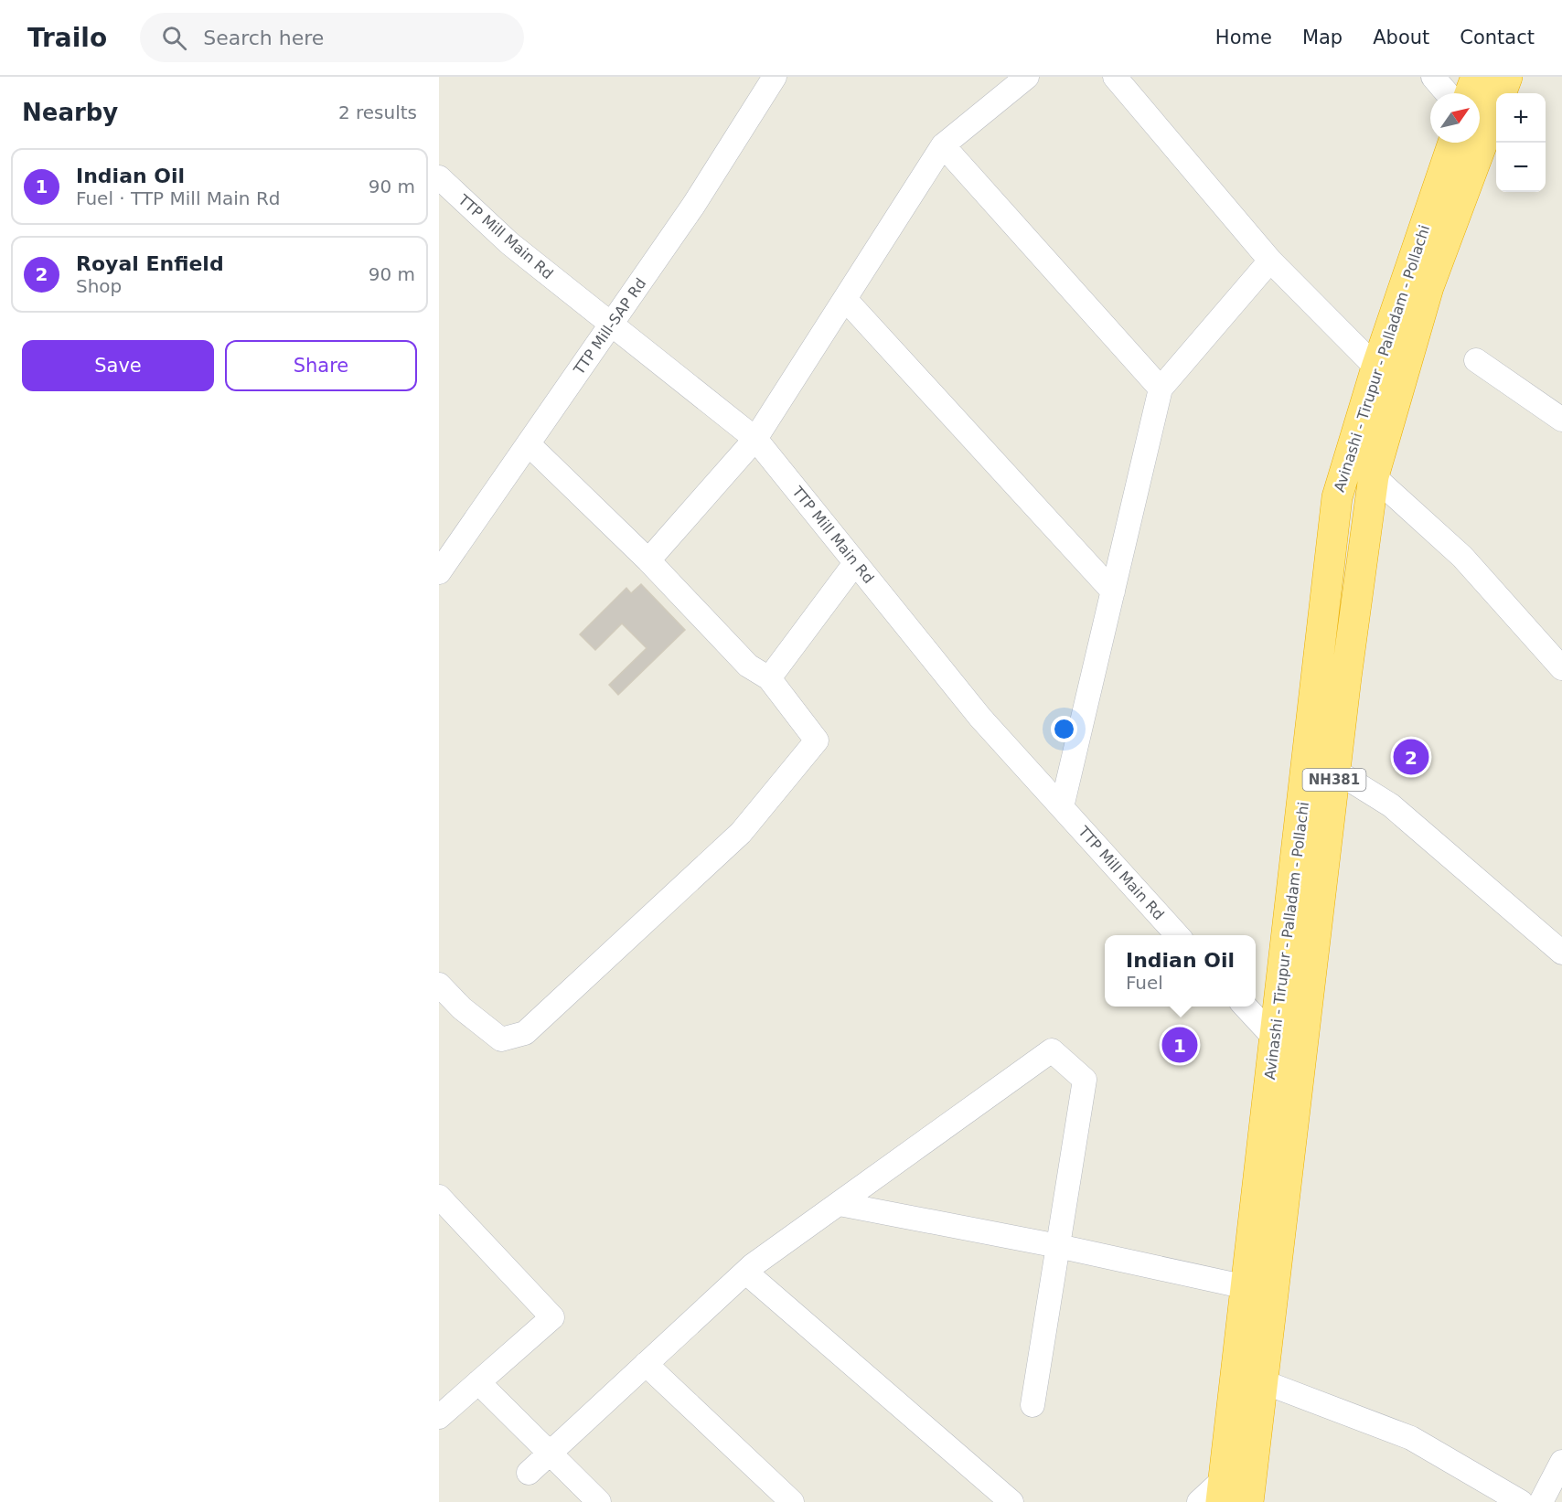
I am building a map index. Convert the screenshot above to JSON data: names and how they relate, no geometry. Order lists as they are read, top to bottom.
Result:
{
  "streets": {
    "highway": ["Avinashi - Tirupur - Palladam - Pollachi", "NH381"],
    "street": ["TTP Mill Main Rd", "TTP Mill-SAP Rd"]
  },
  "crossings": [
    ["TTP Mill Main Rd", "TTP Mill-SAP Rd"],
    ["Avinashi - Tirupur - Palladam - Pollachi", "NH381"]
  ],
  "north": "top right",
  "page": {
    "header": "Trailo",
    "search": "Search here",
    "nav": [
      "Home",
      "Map",
      "About",
      "Contact"
    ],
    "heading": ["Nearby", "2 results"],
    "map_buttons": ["+", "−"],
    "list": [
      {
        "mark": "1",
        "name": "Indian Oil",
        "note": "Fuel · TTP Mill Main Rd",
        "value": "90 m"
      },
      {
        "mark": "2",
        "name": "Royal Enfield",
        "note": "Shop",
        "value": "90 m"
      }
    ],
    "buttons": ["Save", "Share"],
    "pins": ["2", "1"],
    "popup": ["Indian Oil", "Fuel"]
  }
}
